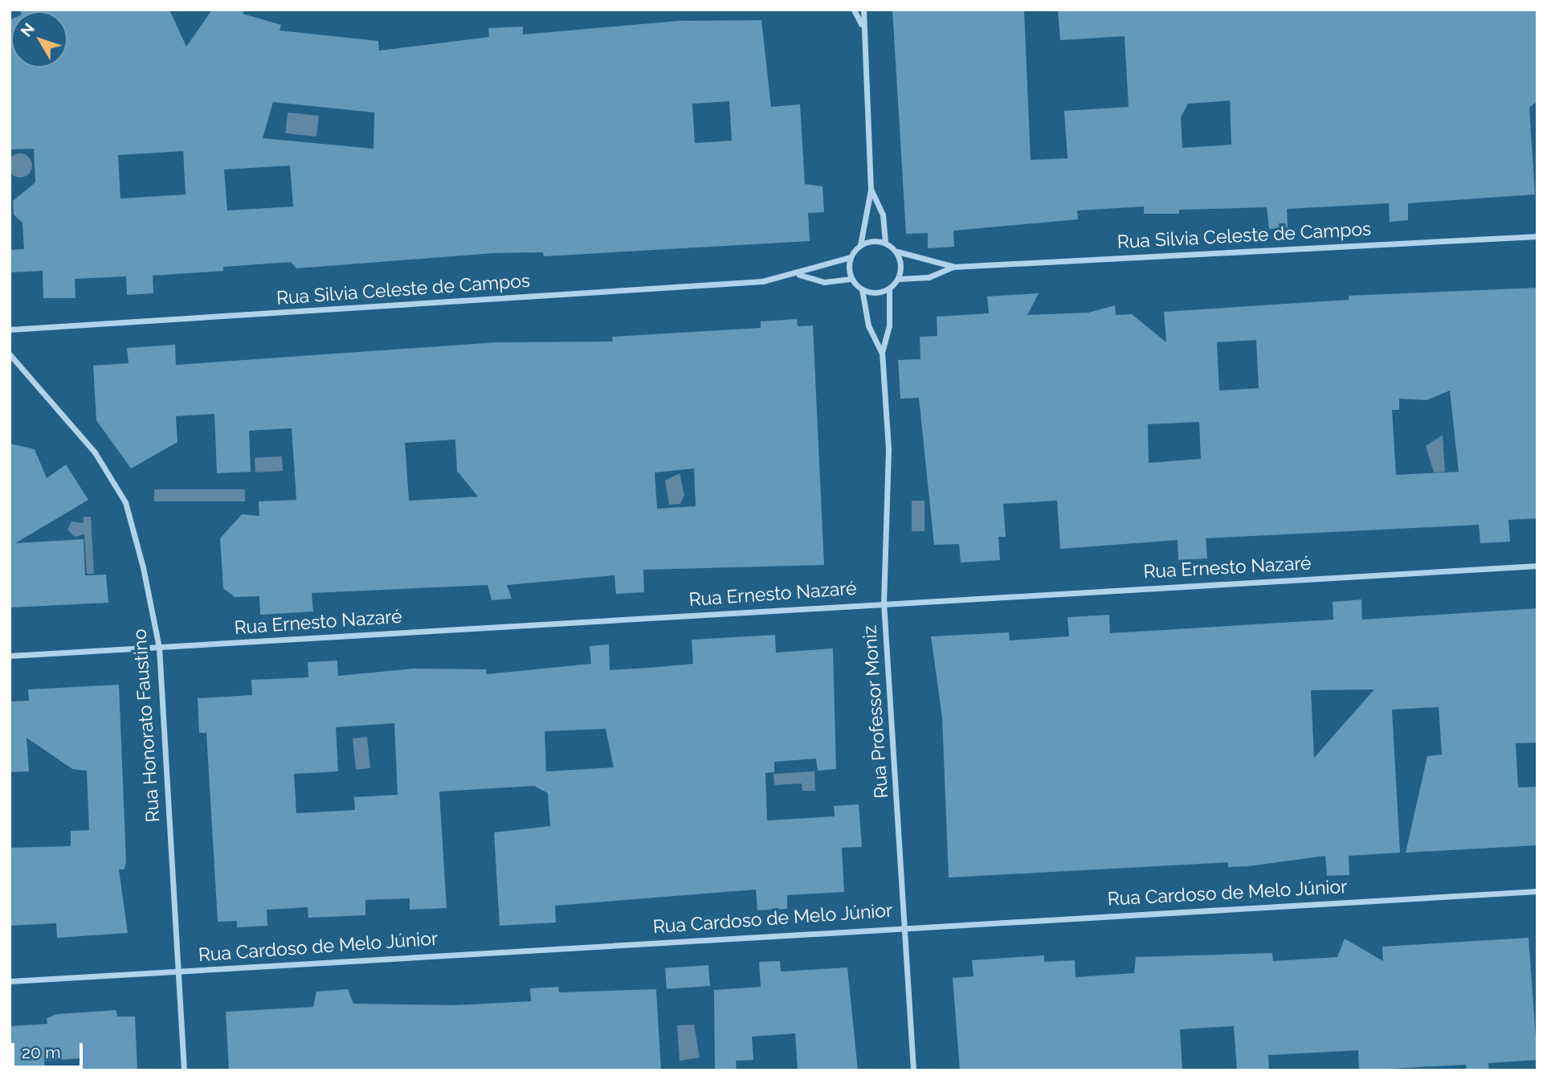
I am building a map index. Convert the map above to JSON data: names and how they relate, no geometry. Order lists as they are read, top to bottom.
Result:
{
  "streets": {
    "street": [
      "Rua Silvia Celeste de Campos",
      "Rua Ernesto Nazaré",
      "Rua Professor Moniz",
      "Rua Honorato Faustino",
      "Rua Cardoso de Melo Júnior"
    ]
  },
  "crossings": [
    ["Rua Silvia Celeste de Campos", "Rua Professor Moniz"],
    ["Rua Ernesto Nazaré", "Rua Professor Moniz"],
    ["Rua Ernesto Nazaré", "Rua Honorato Faustino"],
    ["Rua Professor Moniz", "Rua Cardoso de Melo Júnior"],
    ["Rua Honorato Faustino", "Rua Cardoso de Melo Júnior"]
  ],
  "scale_bar": "20 m",
  "north": "top left"
}
